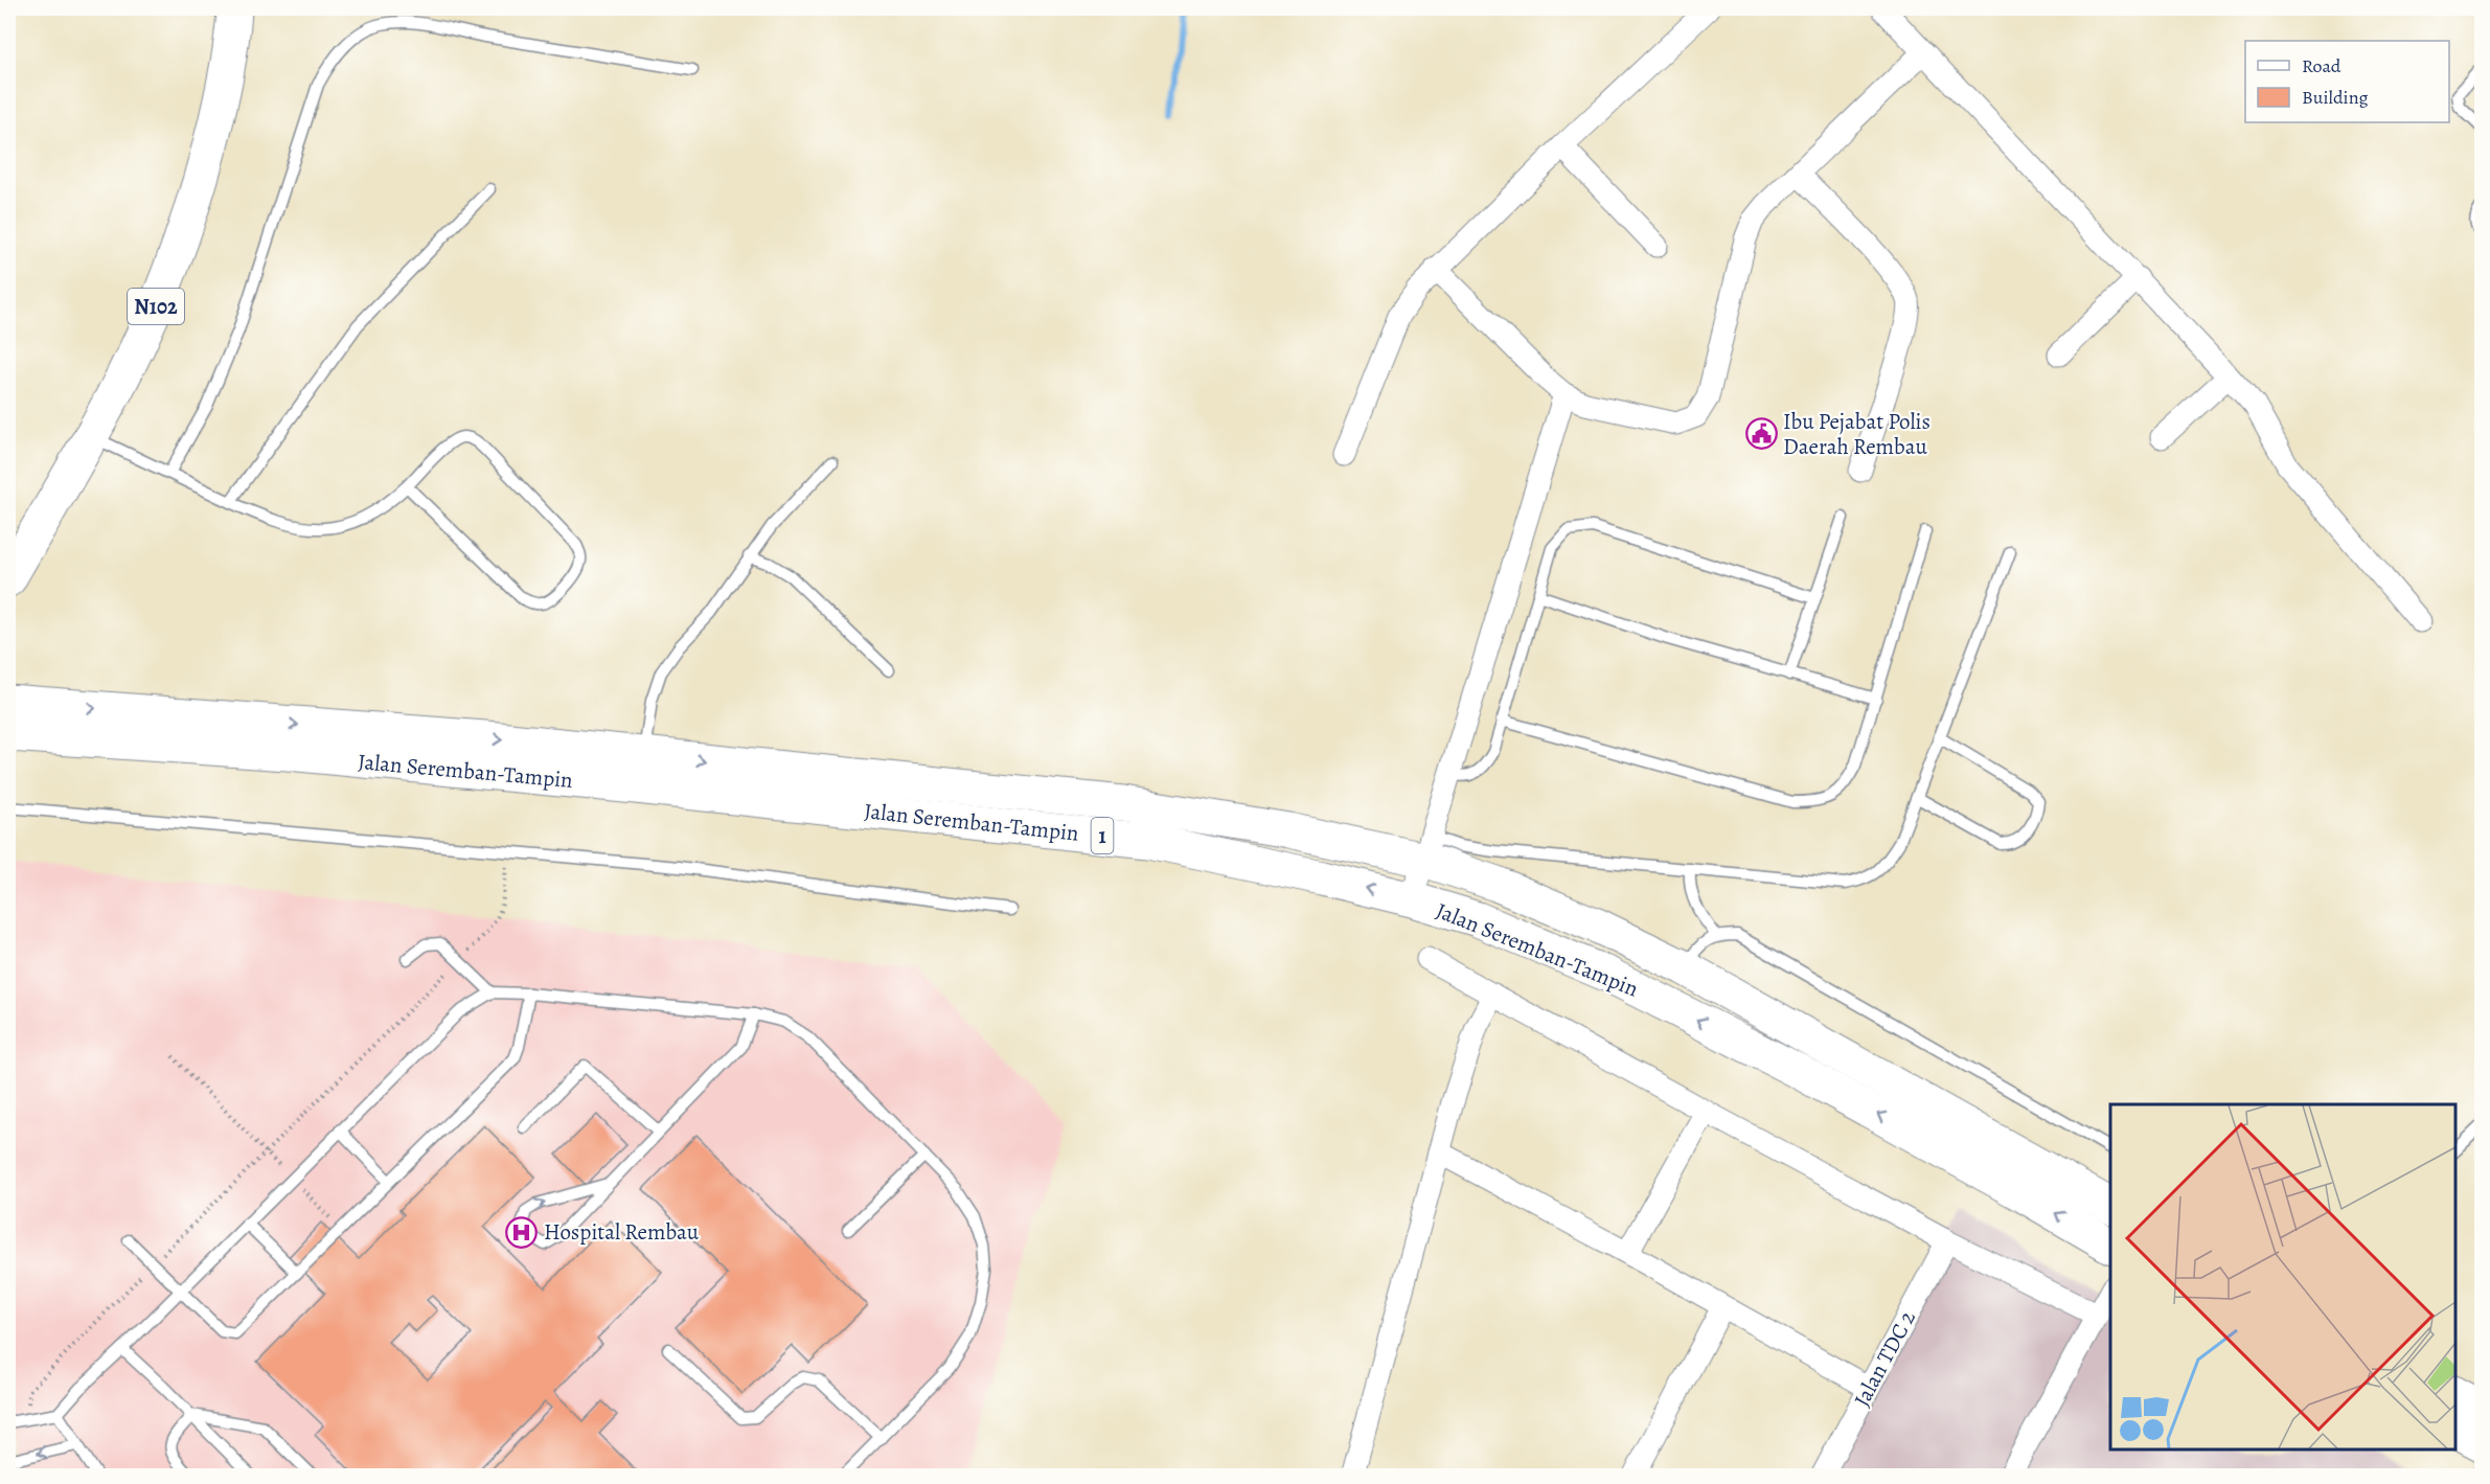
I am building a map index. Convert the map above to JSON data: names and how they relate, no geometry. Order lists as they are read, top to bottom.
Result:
{
  "streets": {
    "main road": ["N102", "Jalan Seremban-Tampin", "1"],
    "street": ["Jalan TDC 2"]
  },
  "places": {
    "public building": ["Ibu Pejabat Polis Daerah Rembau"],
    "hospital": ["Hospital Rembau"]
  },
  "legend": ["Road", "Building"]
}
